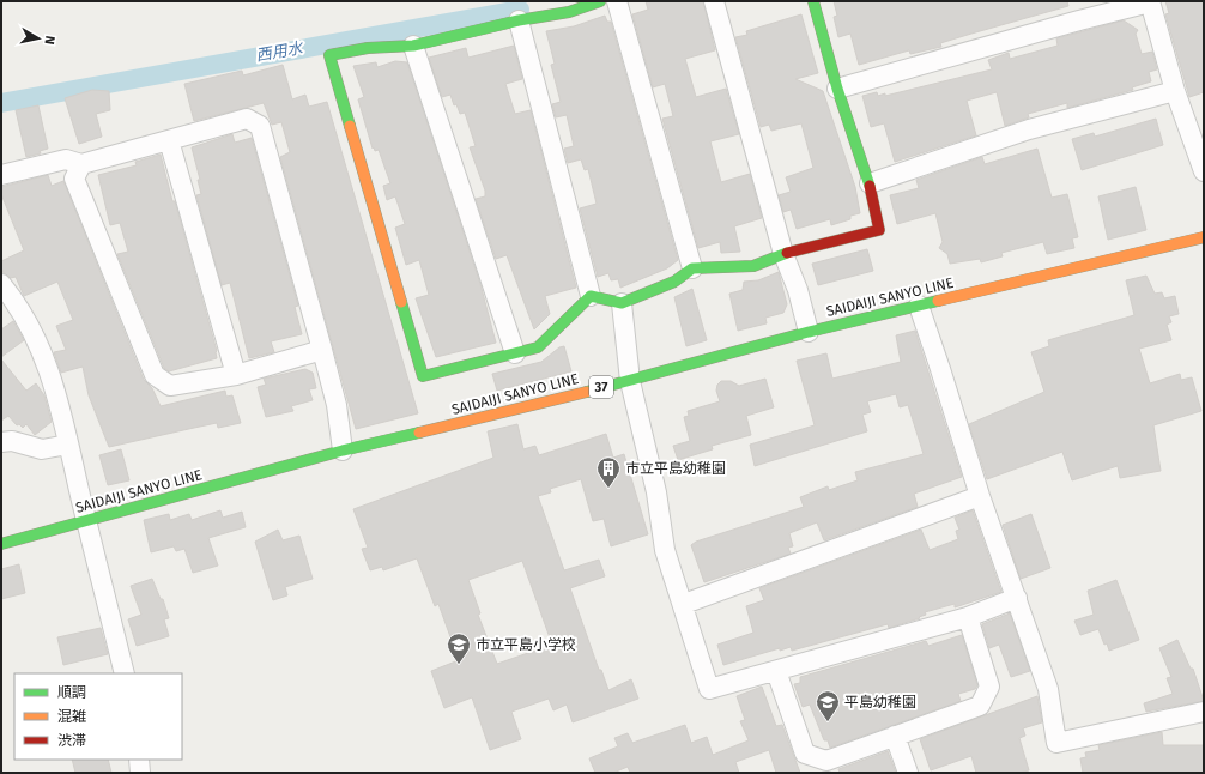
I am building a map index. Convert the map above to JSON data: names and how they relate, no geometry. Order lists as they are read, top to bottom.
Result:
{
  "streets": {
    "street": ["SAIDAIJI SANYO LINE", "37"]
  },
  "water": ["西用水"],
  "places": {
    "building": ["市立平島幼稚園"],
    "school or university": ["市立平島小学校", "平島幼稚園"]
  },
  "legend": ["順調", "混雑", "渋滞"],
  "north": "right"
}
